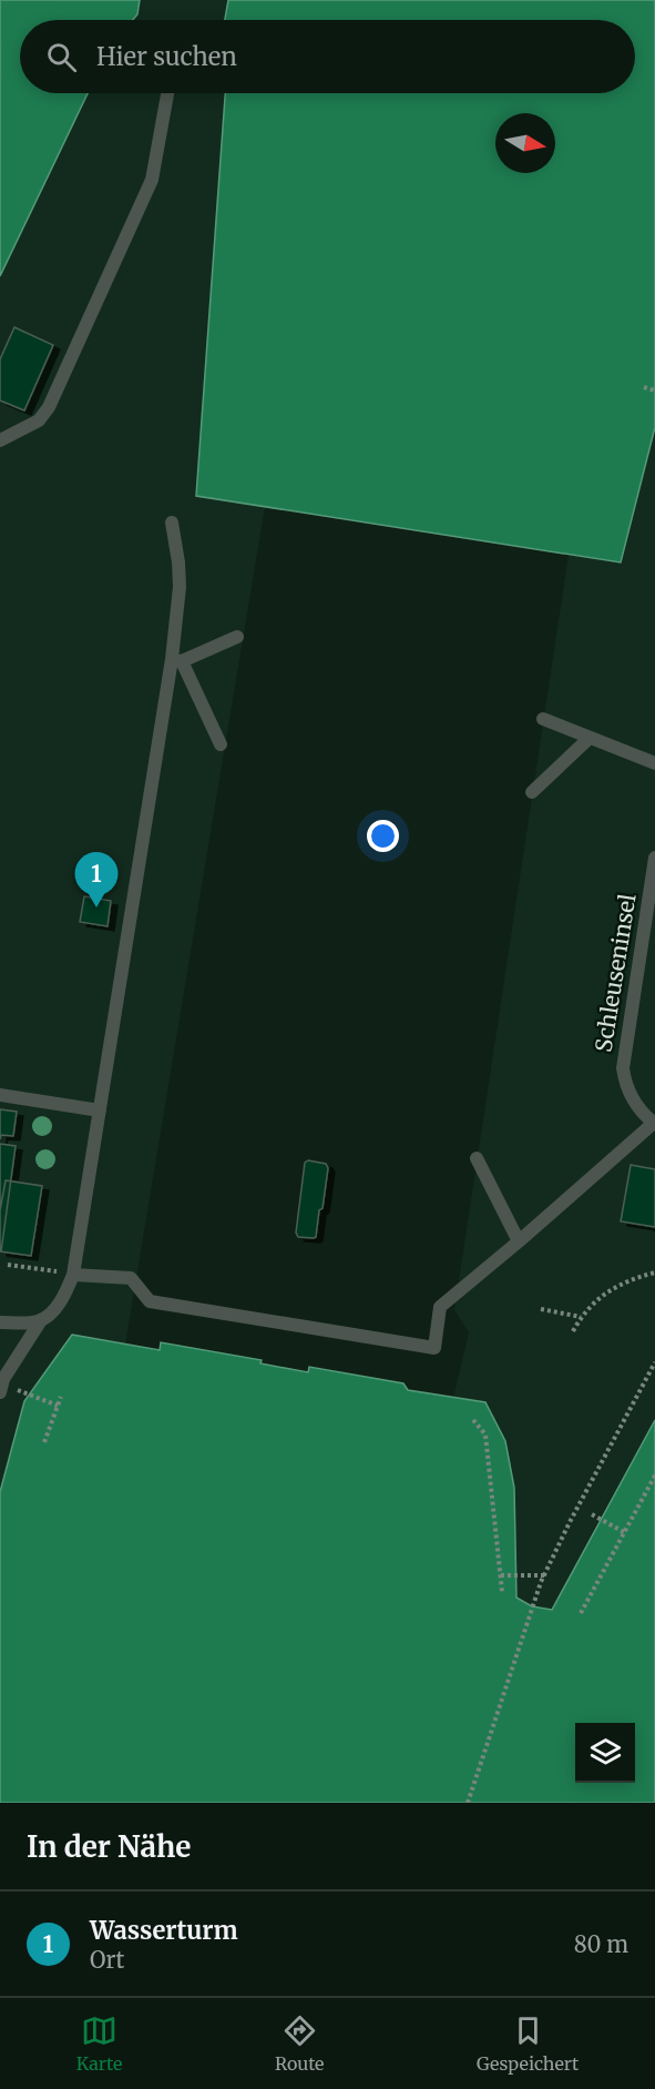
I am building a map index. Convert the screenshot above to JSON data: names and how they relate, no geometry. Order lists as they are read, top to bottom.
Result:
{
  "streets": {
    "lane": ["Schleuseninsel"]
  },
  "north": "right",
  "page": {
    "search": "Hier suchen",
    "pins": "1",
    "heading": "In der Nähe",
    "list": [
      {
        "mark": "1",
        "name": "Wasserturm",
        "note": "Ort",
        "value": "80 m"
      }
    ],
    "nav": ["Karte", "Route", "Gespeichert"]
  }
}
